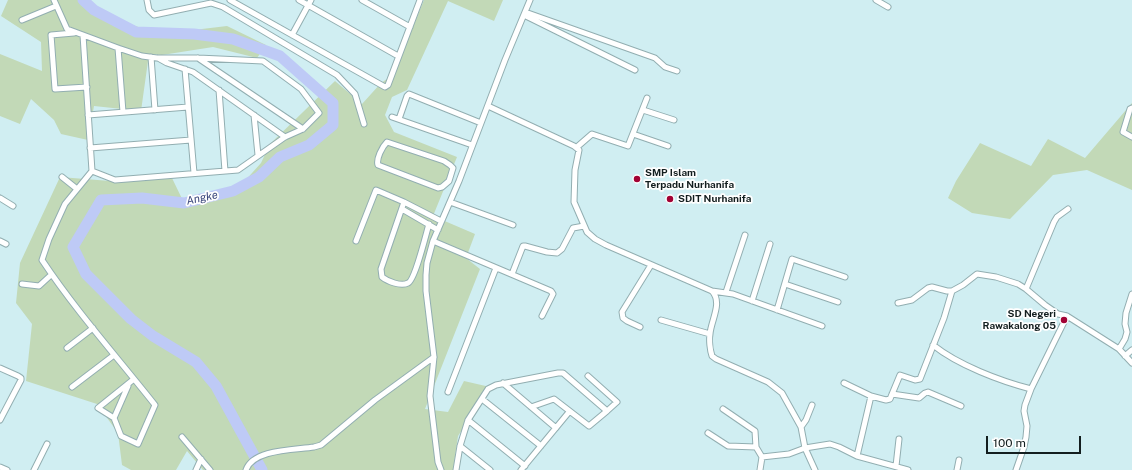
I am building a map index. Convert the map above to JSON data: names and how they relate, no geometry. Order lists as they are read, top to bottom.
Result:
{
  "water": ["Angke"],
  "places": ["SMP Islam Terpadu Nurhanifa", "SDIT Nurhanifa", "SD Negeri Rawakalong 05"],
  "scale_bar": "100 m"
}
